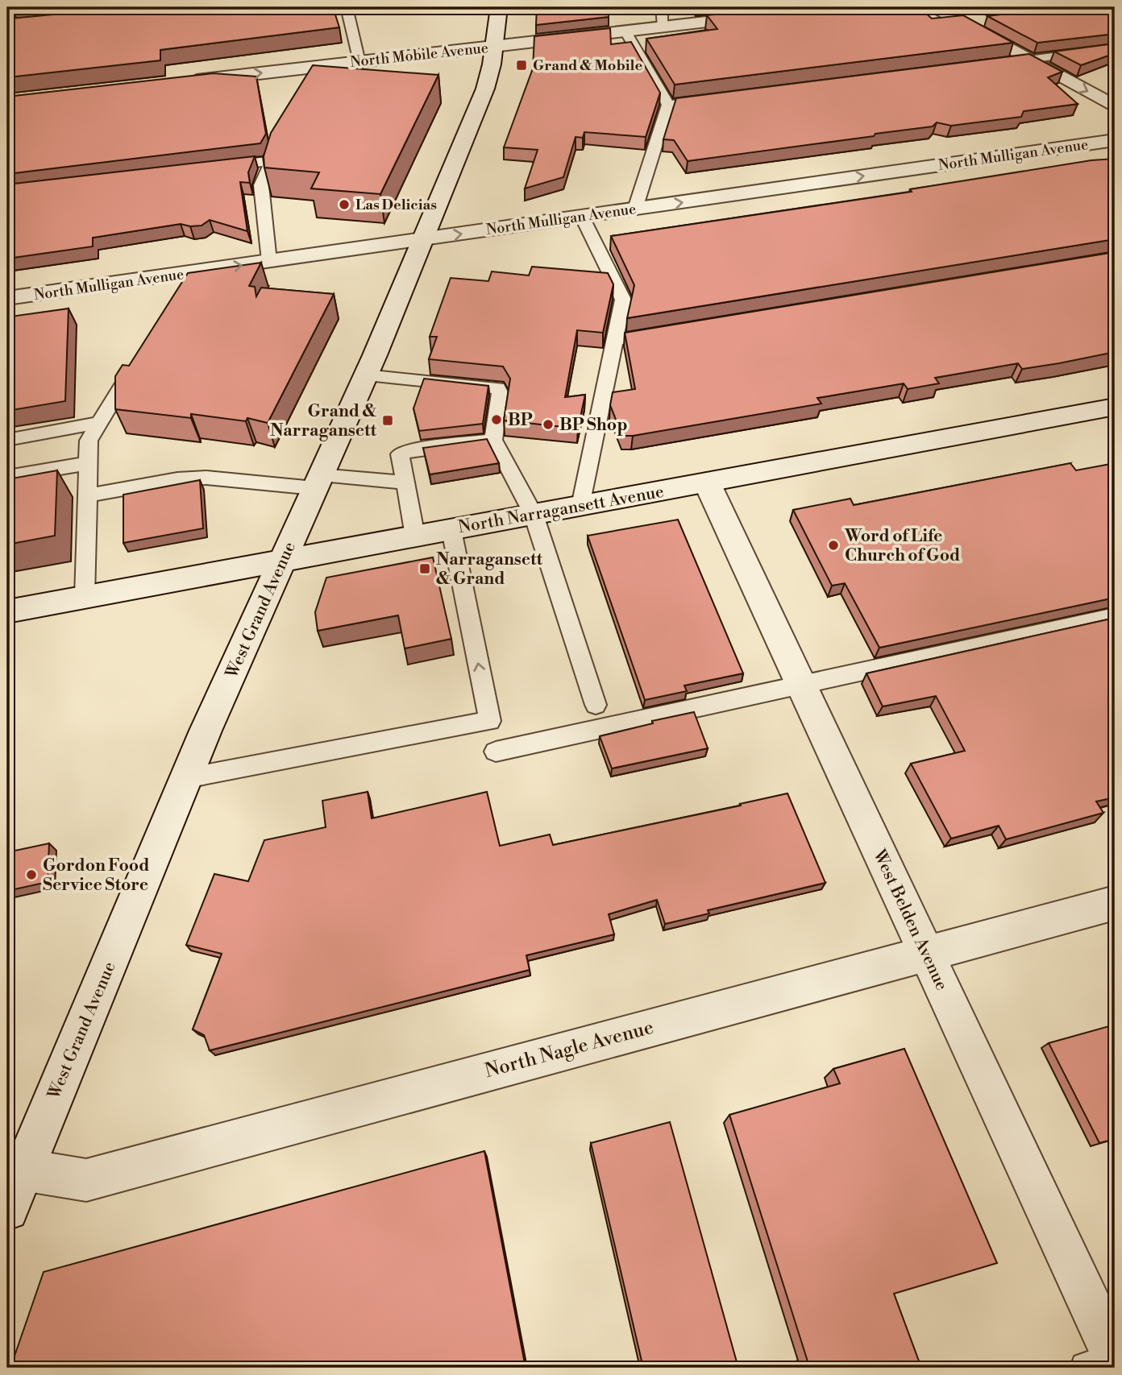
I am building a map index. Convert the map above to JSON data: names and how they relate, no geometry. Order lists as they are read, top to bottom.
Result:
{
  "streets": {
    "street": [
      "North Mobile Avenue",
      "North Mulligan Avenue",
      "North Narragansett Avenue",
      "West Grand Avenue",
      "West Belden Avenue",
      "North Nagle Avenue"
    ]
  },
  "crossings": [
    ["North Mobile Avenue", "West Grand Avenue"],
    ["North Mulligan Avenue", "West Grand Avenue"],
    ["North Narragansett Avenue", "West Grand Avenue"],
    ["North Narragansett Avenue", "West Belden Avenue"],
    ["West Grand Avenue", "North Nagle Avenue"],
    ["West Belden Avenue", "North Nagle Avenue"]
  ],
  "one_way": ["North Mulligan Avenue"],
  "places": {
    "transit": ["Grand & Mobile", "Grand & Narragansett", "Narragansett & Grand"],
    "other": [
      "Las Delicias",
      "BP",
      "BP Shop",
      "Word of Life Church of God",
      "Gordon Food Service Store"
    ]
  }
}
